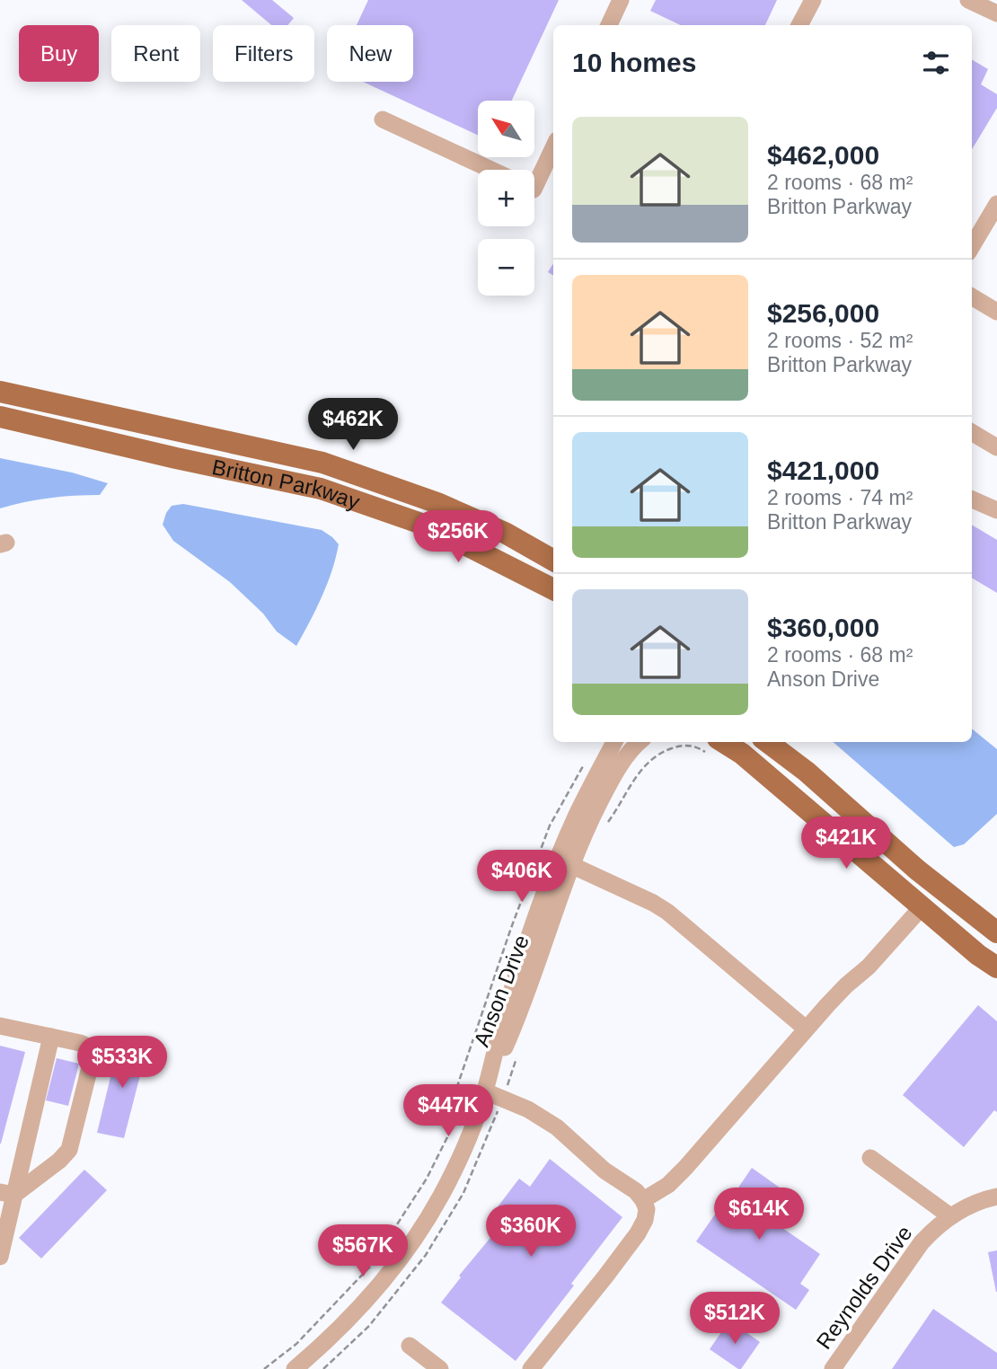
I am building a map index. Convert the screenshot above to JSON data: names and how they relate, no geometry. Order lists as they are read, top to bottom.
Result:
{
  "streets": {
    "main road": ["Britton Parkway"],
    "street": ["Anson Drive", "Reynolds Drive"]
  },
  "north": "top left",
  "page": {
    "chip": [
      "Buy",
      "Rent",
      "Filters",
      "New"
    ],
    "heading": "10 homes",
    "map_buttons": ["+", "−"],
    "list": [
      {
        "name": "$462,000",
        "note": "2 rooms · 68 m² · Britton Parkway"
      },
      {
        "name": "$256,000",
        "note": "2 rooms · 52 m² · Britton Parkway"
      },
      {
        "name": "$421,000",
        "note": "2 rooms · 74 m² · Britton Parkway"
      },
      {
        "name": "$360,000",
        "note": "2 rooms · 68 m² · Anson Drive"
      }
    ],
    "price": [
      "$462K",
      "$256K",
      "$421K",
      "$406K",
      "$533K",
      "$447K",
      "$614K",
      "$360K",
      "$567K",
      "$512K"
    ]
  }
}
